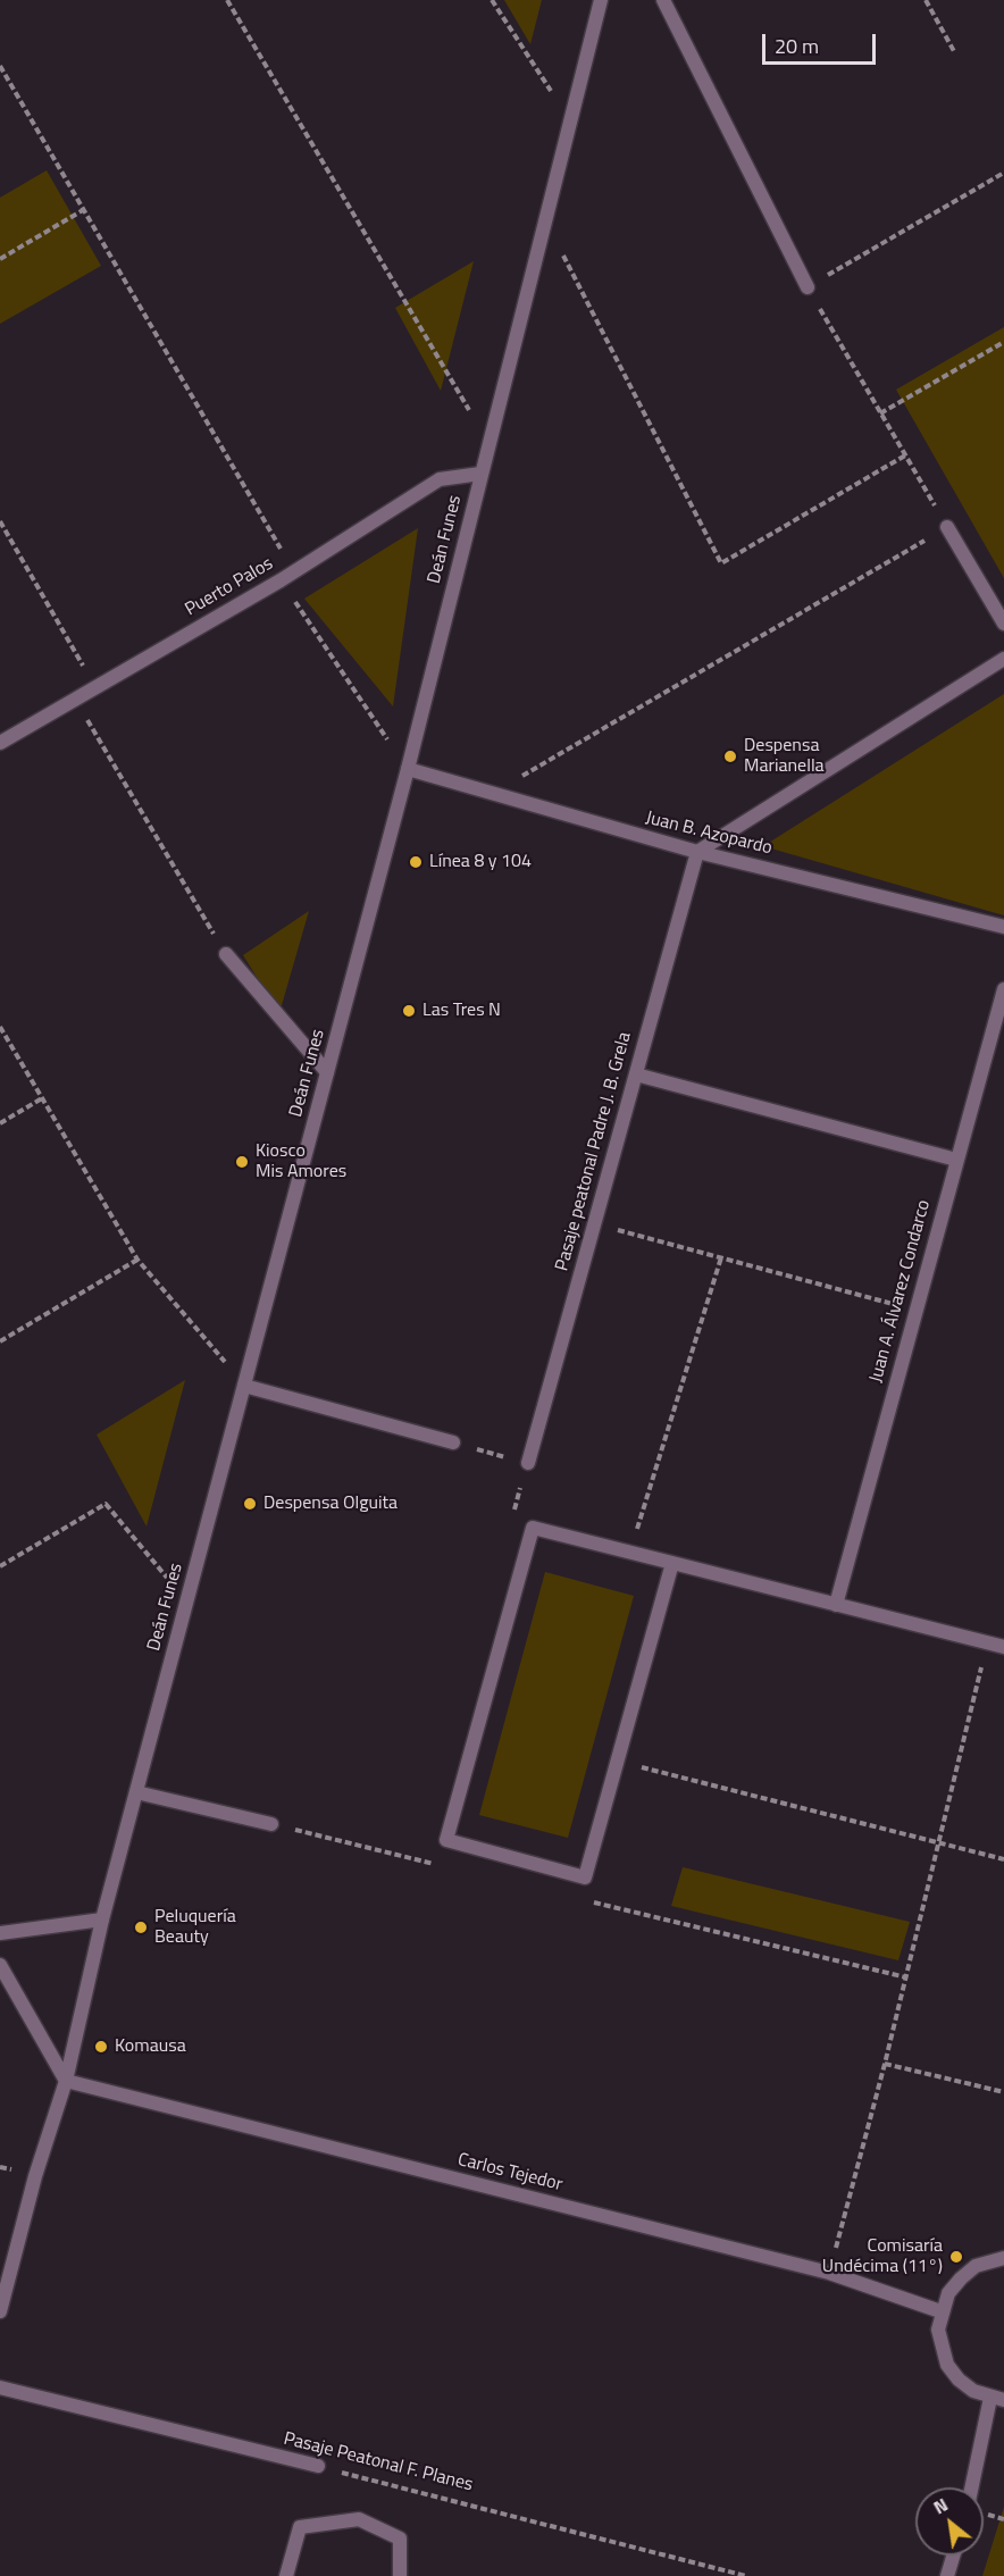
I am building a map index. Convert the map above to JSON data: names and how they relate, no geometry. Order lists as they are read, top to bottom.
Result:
{
  "streets": {
    "street": [
      "Deán Funes",
      "Puerto Palos",
      "Juan B. Azopardo",
      "Pasaje peatonal Padre J. B. Grela",
      "Juan A. Álvarez Condarco",
      "Carlos Tejedor",
      "Pasaje Peatonal F. Planes"
    ]
  },
  "crossings": [
    ["Deán Funes", "Puerto Palos"],
    ["Deán Funes", "Juan B. Azopardo"],
    ["Deán Funes", "Carlos Tejedor"],
    ["Juan B. Azopardo", "Pasaje peatonal Padre J. B. Grela"]
  ],
  "places": [
    "Despensa Marianella",
    "Línea 8 y 104",
    "Las Tres N",
    "Kiosco Mis Amores",
    "Despensa Olguita",
    "Peluquería Beauty",
    "Komausa",
    "Comisaría Undécima (11°)"
  ],
  "scale_bar": "20 m",
  "north": "top left"
}
